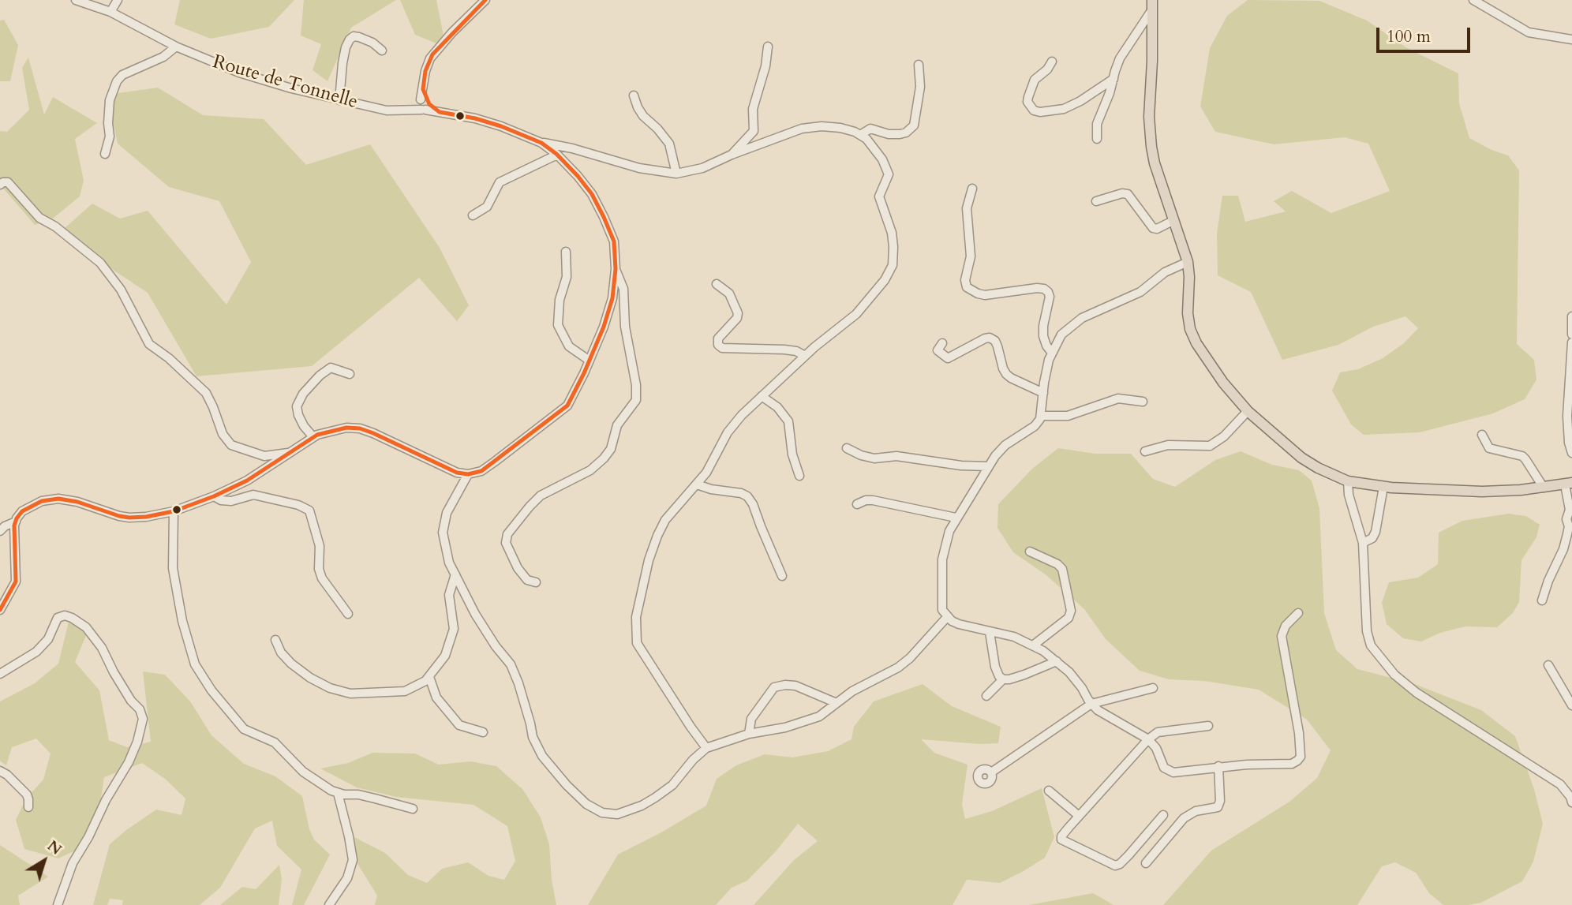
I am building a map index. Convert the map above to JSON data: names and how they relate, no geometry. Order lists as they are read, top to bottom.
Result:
{
  "streets": {
    "street": ["Route de Tonnelle"]
  },
  "scale_bar": "100 m",
  "north": "top right"
}
